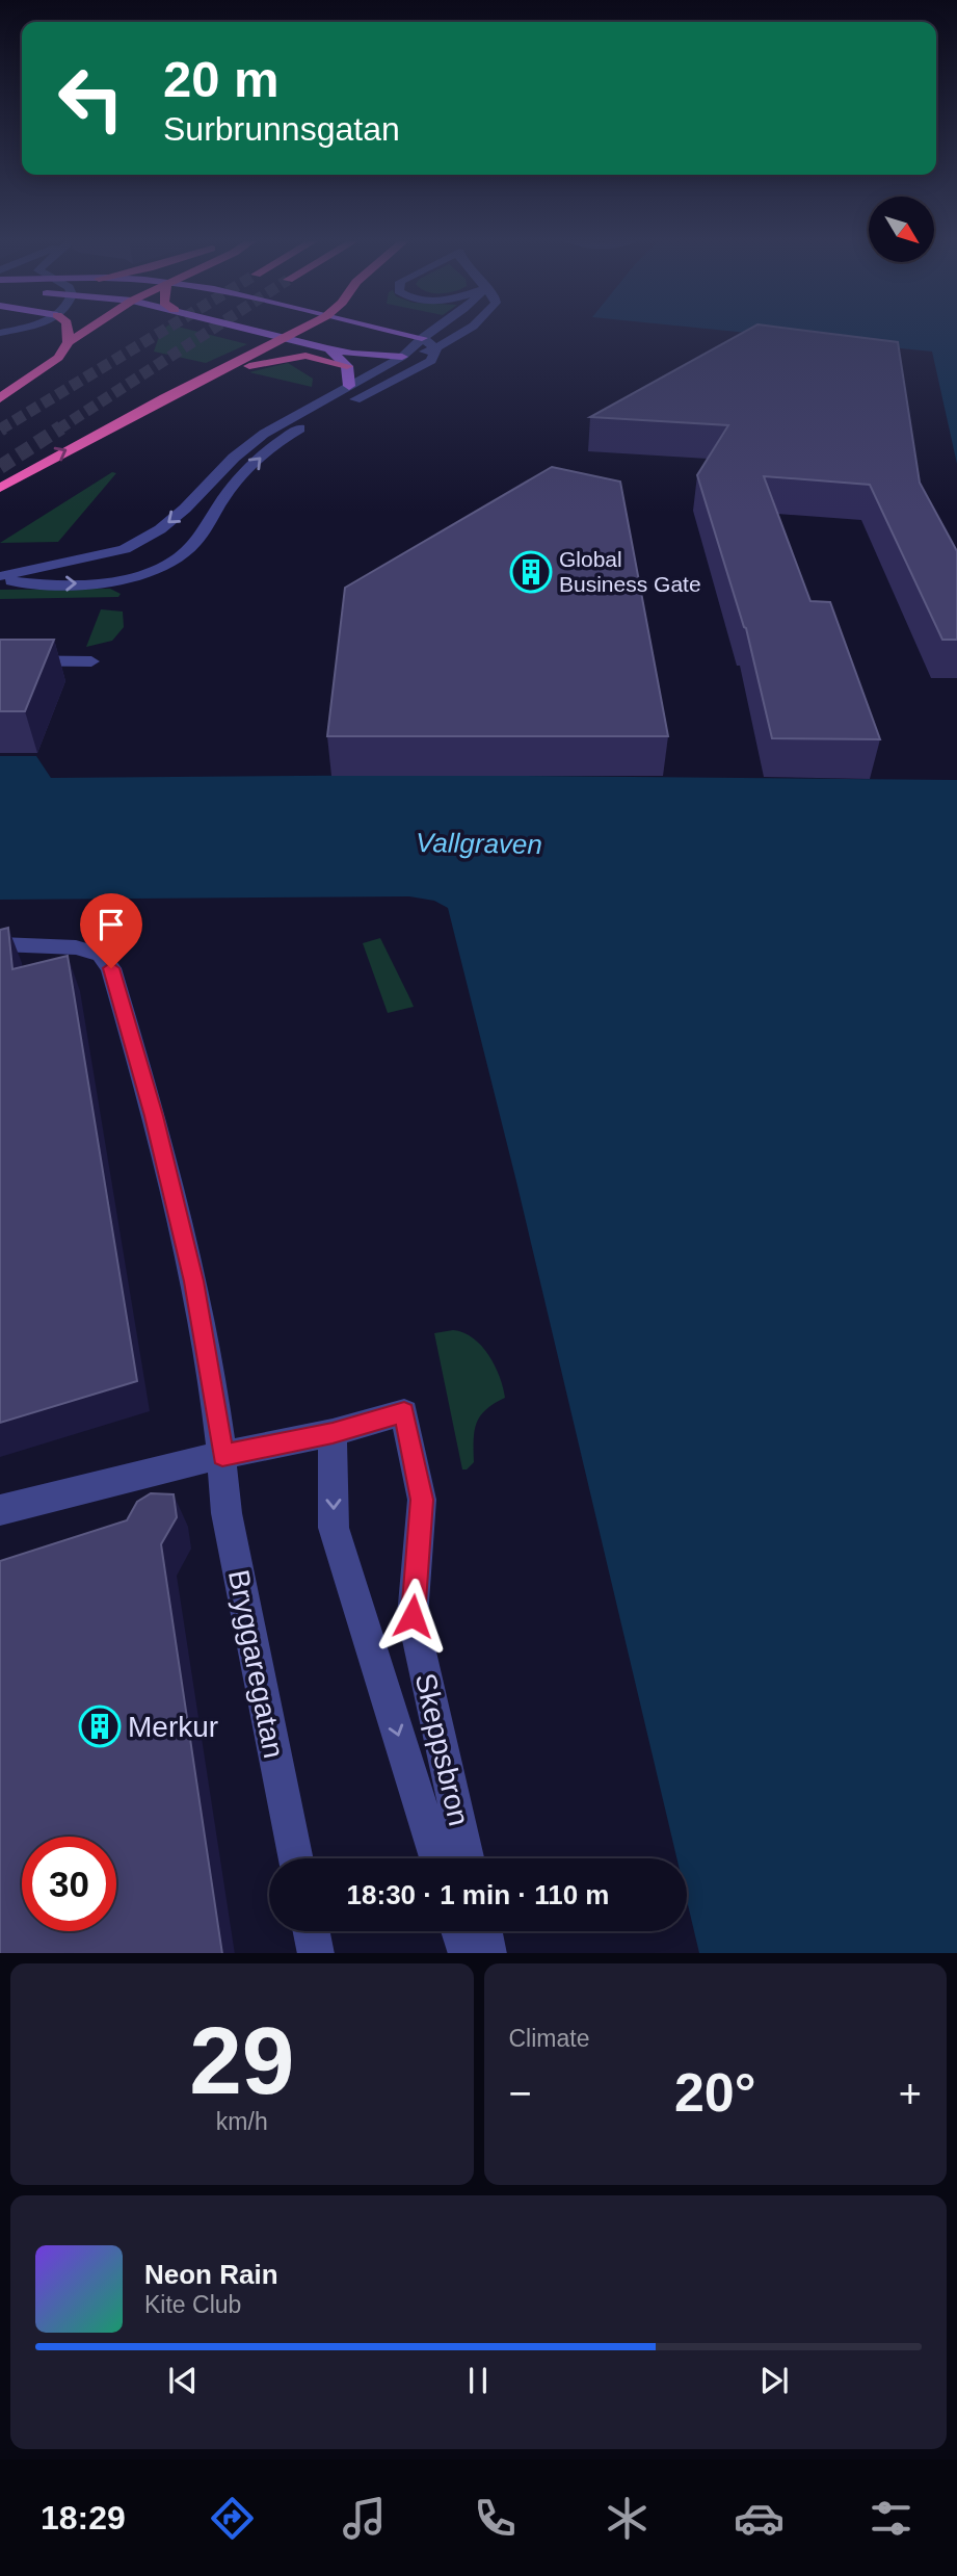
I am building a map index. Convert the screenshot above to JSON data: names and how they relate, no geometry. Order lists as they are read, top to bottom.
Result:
{
  "streets": {
    "street": ["Bryggaregatan", "Skeppsbron"]
  },
  "one_way": ["Skeppsbron"],
  "water": ["Vallgraven"],
  "places": {
    "building": ["Global Business Gate", "Merkur"]
  },
  "north": "bottom right",
  "page": {
    "turn": ["20 m", "Surbrunnsgatan"],
    "limit": "30",
    "trip": "18:30 · 1 min · 110 m",
    "tile": [
      ["29", "km/h"],
      "Climate"
    ],
    "heat": ["−", "20°", "+"],
    "song": ["Neon Rain", "Kite Club"],
    "tabs": "18:29"
  }
}
